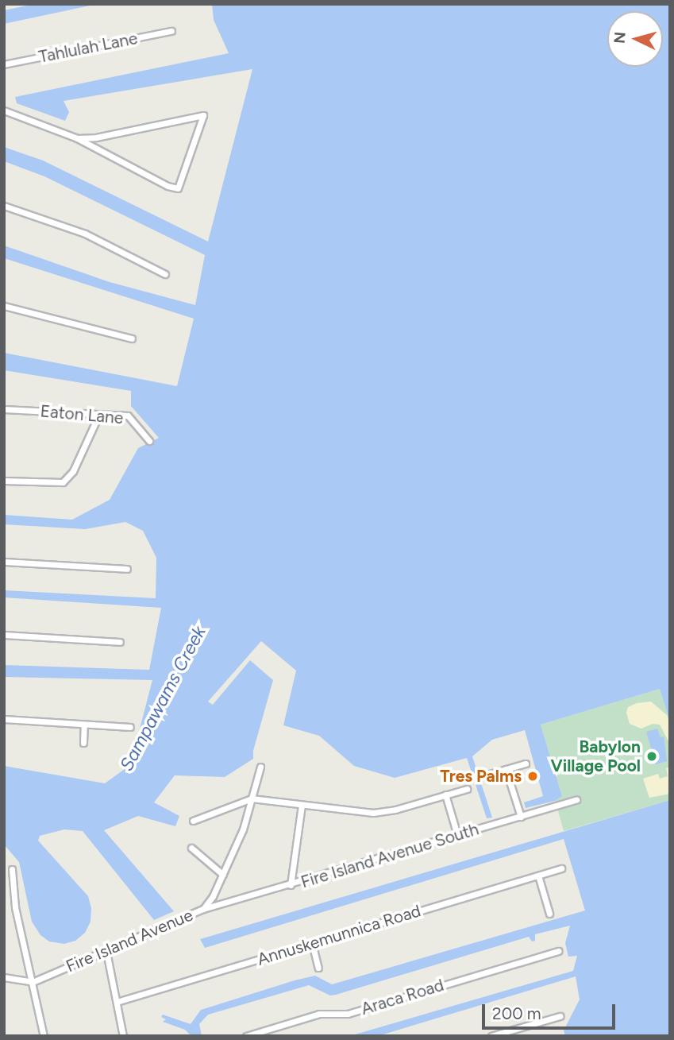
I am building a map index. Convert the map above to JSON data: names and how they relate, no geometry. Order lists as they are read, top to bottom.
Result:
{
  "streets": {
    "street": [
      "Tahlulah Lane",
      "Eaton Lane",
      "Fire Island Avenue South",
      "Annuskemunnica Road",
      "Fire Island Avenue",
      "Araca Road"
    ]
  },
  "crossings": [
    ["Fire Island Avenue South", "Fire Island Avenue"]
  ],
  "water": ["Sampawams Creek"],
  "places": ["Babylon Village Pool", "Tres Palms"],
  "scale_bar": "200 m",
  "north": "left"
}
